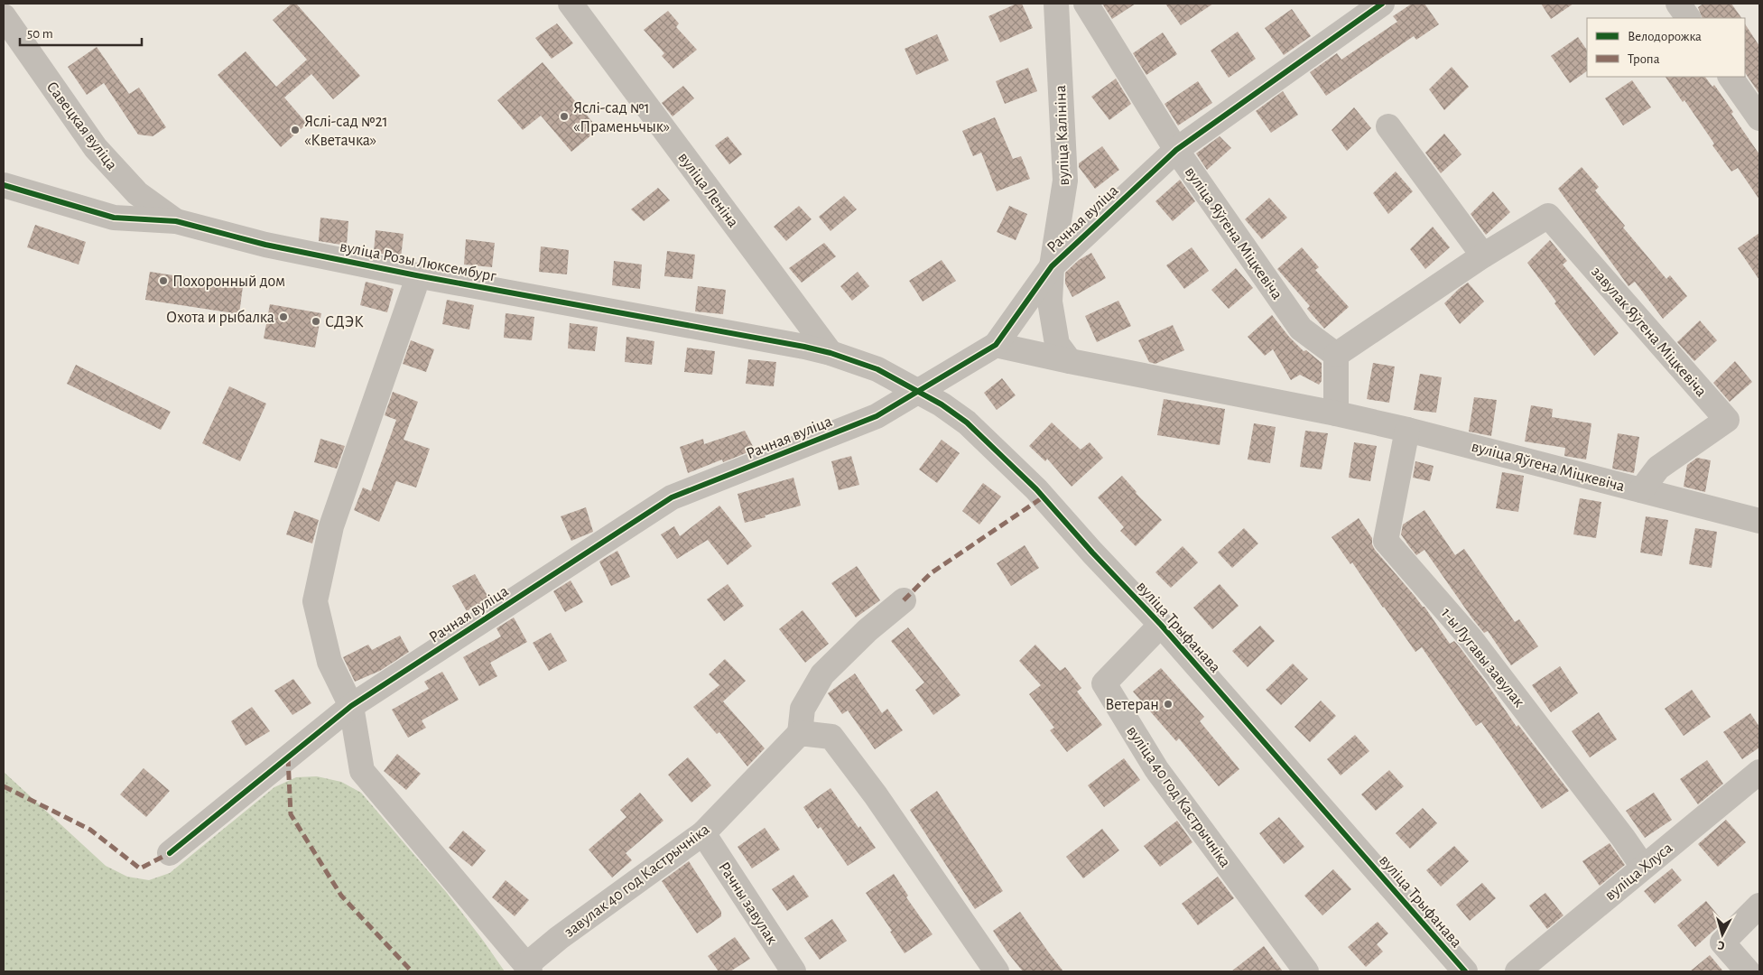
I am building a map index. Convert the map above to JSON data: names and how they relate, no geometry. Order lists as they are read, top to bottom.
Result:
{
  "streets": {
    "street": [
      "Савецкая вуліца",
      "вуліца Калініна",
      "вуліца Леніна",
      "Рачная вуліца",
      "вуліца Яўгена Міцкевіча",
      "вуліца Розы Люксембург",
      "завулак Яўгена Міцкевіча",
      "вуліца Трыфанава",
      "1-ы Лугавы завулак",
      "вуліца 40 год Кастрычніка",
      "вуліца Хлуса",
      "завулак 40 год Кастрычніка",
      "Рачны завулак"
    ]
  },
  "crossings": [
    ["Савецкая вуліца", "вуліца Розы Люксембург"],
    ["вуліца Калініна", "Рачная вуліца"],
    ["вуліца Калініна", "вуліца Яўгена Міцкевіча"],
    ["вуліца Леніна", "вуліца Розы Люксембург"],
    ["вуліца Леніна", "вуліца Трыфанава"],
    ["Рачная вуліца", "вуліца Яўгена Міцкевіча"],
    ["Рачная вуліца", "вуліца Розы Люксембург"],
    ["Рачная вуліца", "вуліца Трыфанава"],
    ["вуліца Яўгена Міцкевіча", "завулак Яўгена Міцкевіча"],
    ["вуліца Яўгена Міцкевіча", "1-ы Лугавы завулак"],
    ["вуліца Розы Люксембург", "вуліца Трыфанава"],
    ["вуліца Трыфанава", "вуліца 40 год Кастрычніка"],
    ["1-ы Лугавы завулак", "вуліца Хлуса"],
    ["завулак 40 год Кастрычніка", "Рачны завулак"]
  ],
  "places": [
    "Яслі-сад №1 «Праменьчык»",
    "Яслі-сад №21 «Кветачка»",
    "Похоронный дом",
    "Охота и рыбалка",
    "СДЭК",
    "Ветеран"
  ],
  "legend": ["Велодорожка", "Тропа"],
  "scale_bar": "50 m",
  "north": "bottom"
}
